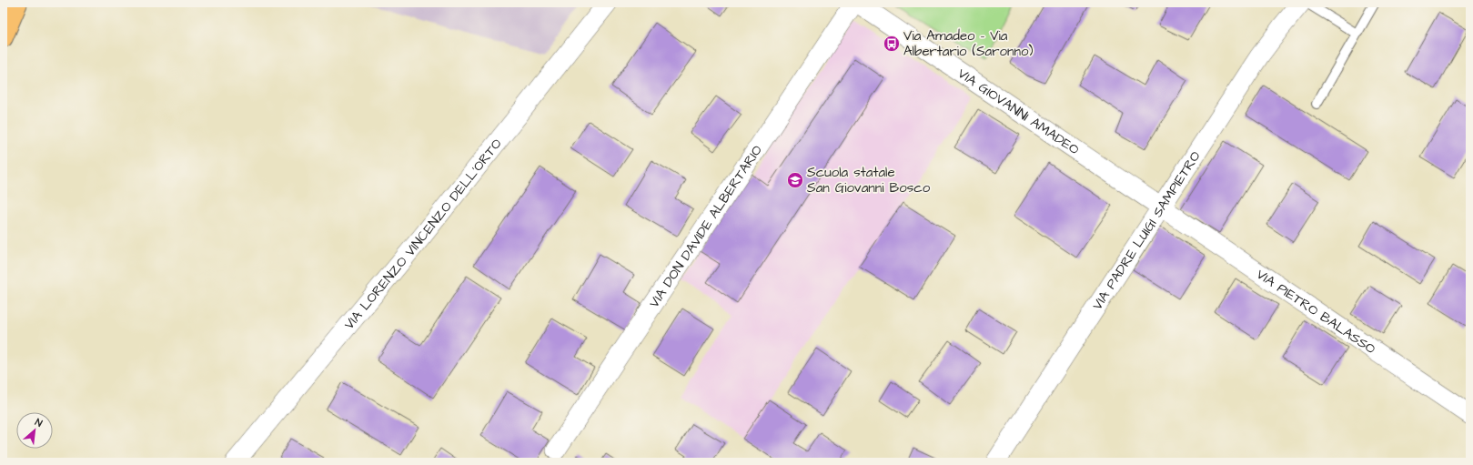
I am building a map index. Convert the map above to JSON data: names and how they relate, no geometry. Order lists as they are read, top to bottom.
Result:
{
  "streets": {
    "street": [
      "VIA GIOVANNI AMADEO",
      "VIA DON DAVIDE ALBERTARIO",
      "VIA PADRE LUIGI SAMPIETRO",
      "VIA LORENZO VINCENZO DELL'ORTO",
      "VIA PIETRO BALASSO"
    ]
  },
  "crossings": [
    ["VIA GIOVANNI AMADEO", "VIA PADRE LUIGI SAMPIETRO"],
    ["VIA GIOVANNI AMADEO", "VIA PIETRO BALASSO"],
    ["VIA PADRE LUIGI SAMPIETRO", "VIA PIETRO BALASSO"]
  ],
  "places": {
    "bus stop": ["Via Amadeo - Via Albertario (Saronno)"],
    "school or university": ["Scuola statale San Giovanni Bosco"]
  },
  "north": "top right"
}
